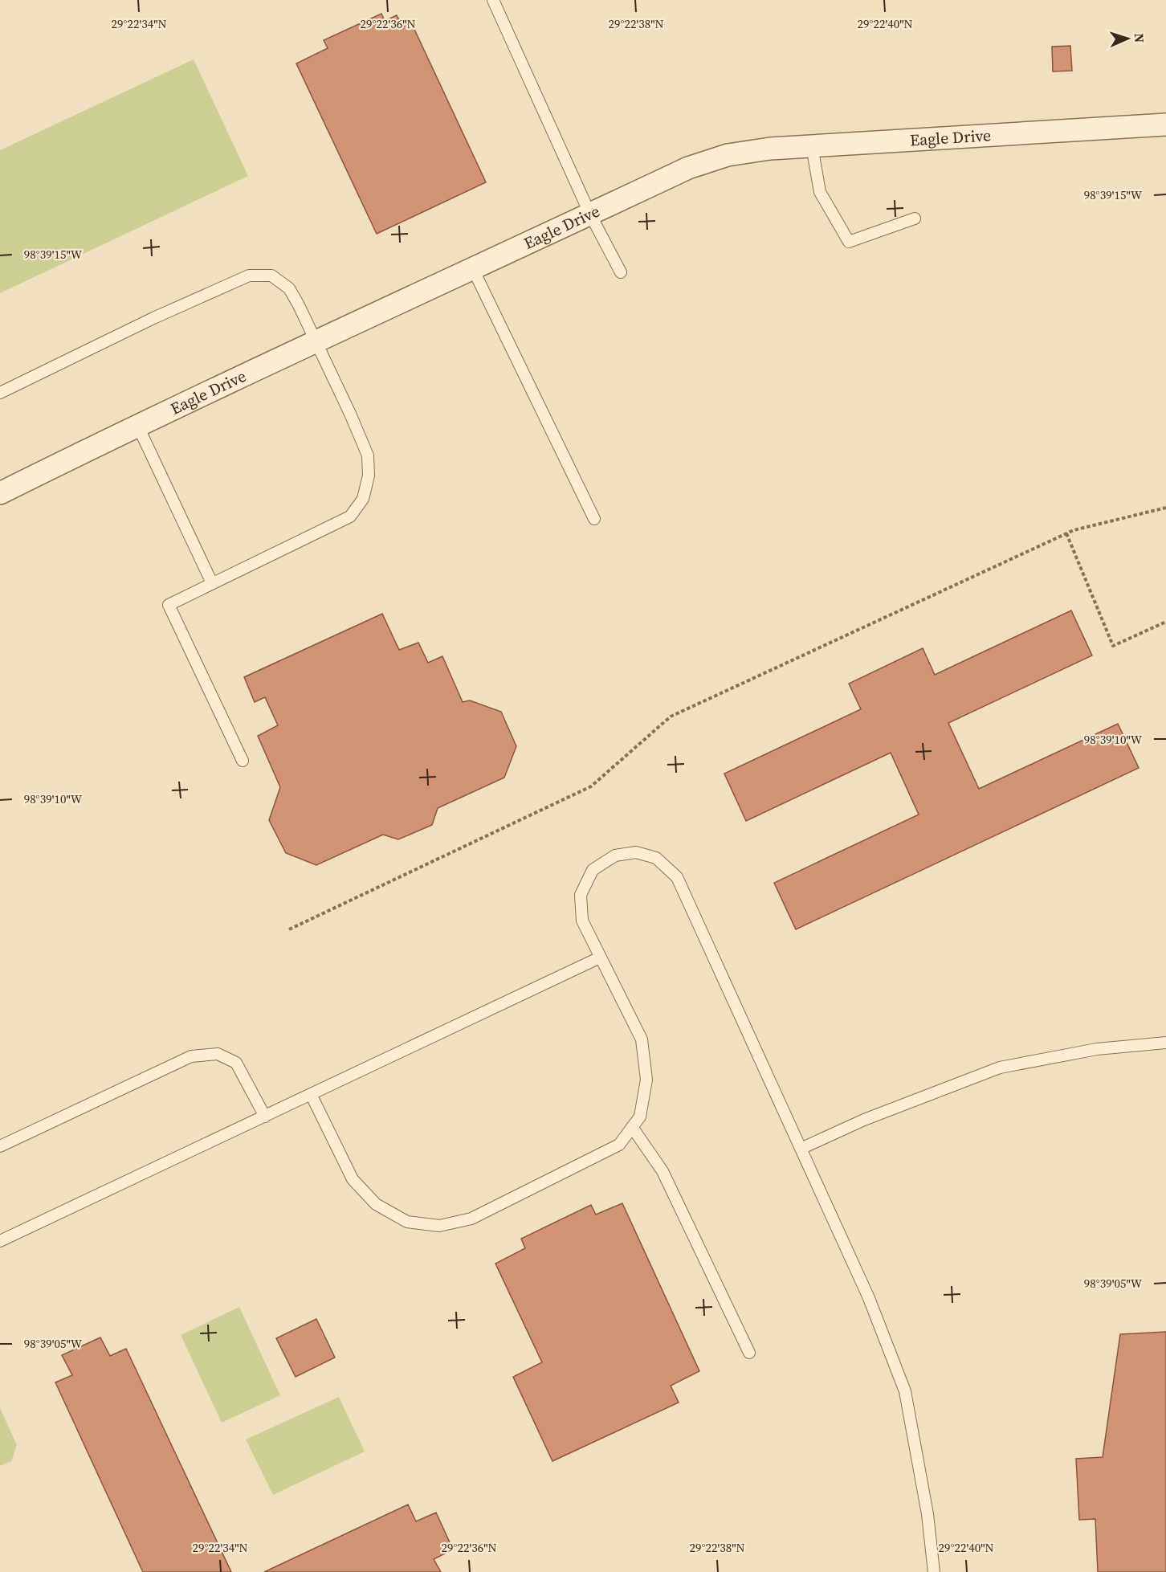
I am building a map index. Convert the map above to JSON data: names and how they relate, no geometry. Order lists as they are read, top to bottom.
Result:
{
  "streets": {
    "street": ["Eagle Drive"]
  },
  "north": "right",
  "coordinates": [
    "29°22'34\"N",
    "29°22'36\"N",
    "29°22'38\"N",
    "29°22'40\"N",
    "98°39'15\"W",
    "98°39'10\"W",
    "98°39'05\"W"
  ]
}
